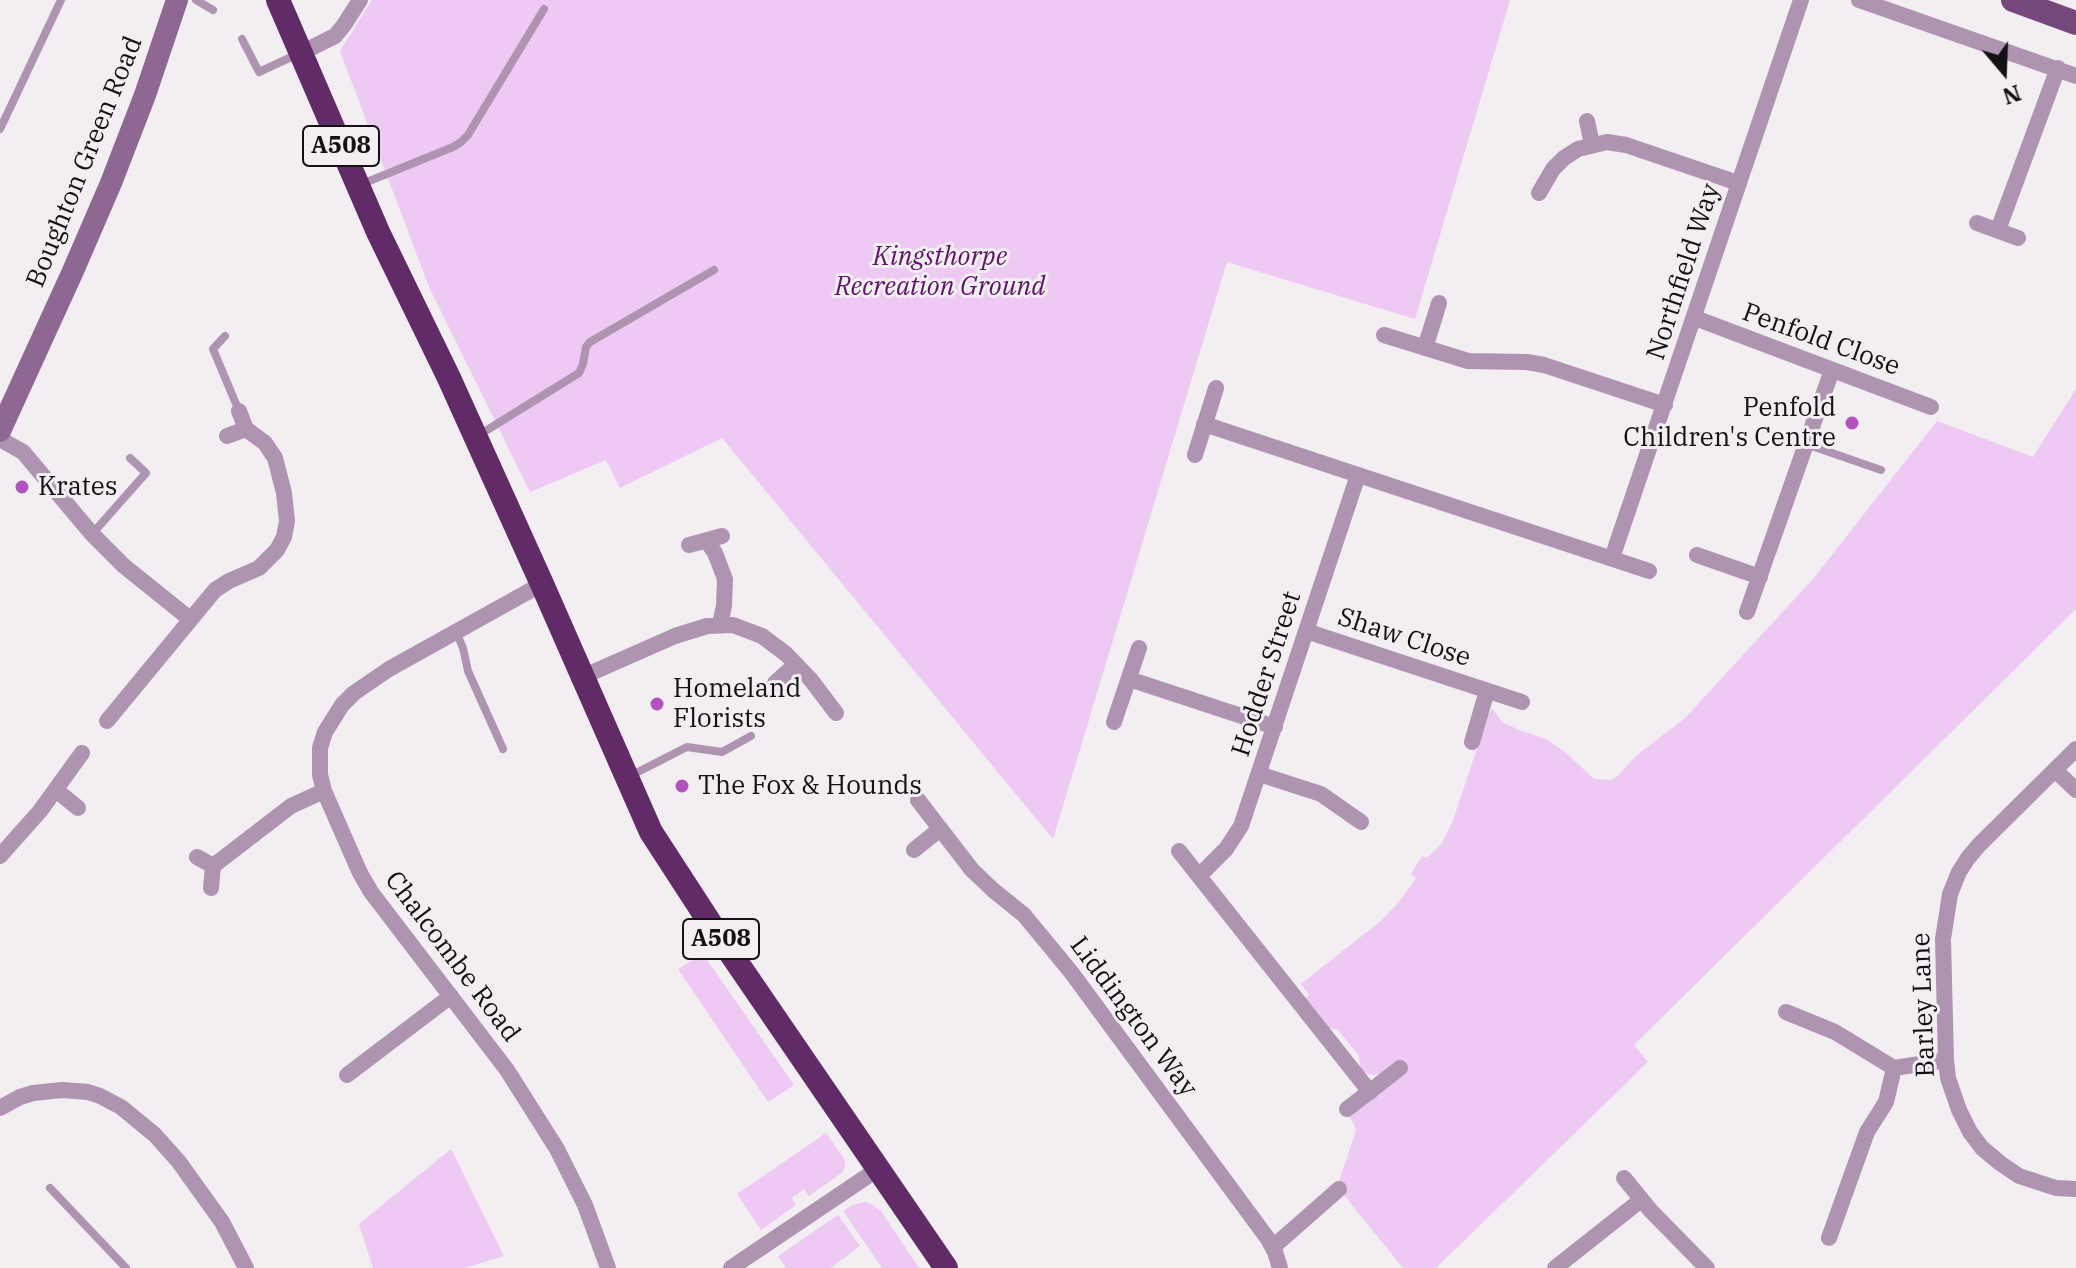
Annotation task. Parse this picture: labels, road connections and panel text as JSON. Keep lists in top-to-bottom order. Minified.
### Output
{"streets":{"highway":["A508"],"street":["Boughton Green Road","Northfield Way","Penfold Close","Shaw Close","Hodder Street","Chalcombe Road","Barley Lane","Liddington Way"]},"crossings":[["A508","Chalcombe Road"],["Northfield Way","Penfold Close"],["Shaw Close","Hodder Street"]],"parks":["Kingsthorpe Recreation Ground"],"places":["Penfold Children's Centre","Krates","Homeland Florists","The Fox & Hounds"],"north":"bottom"}
